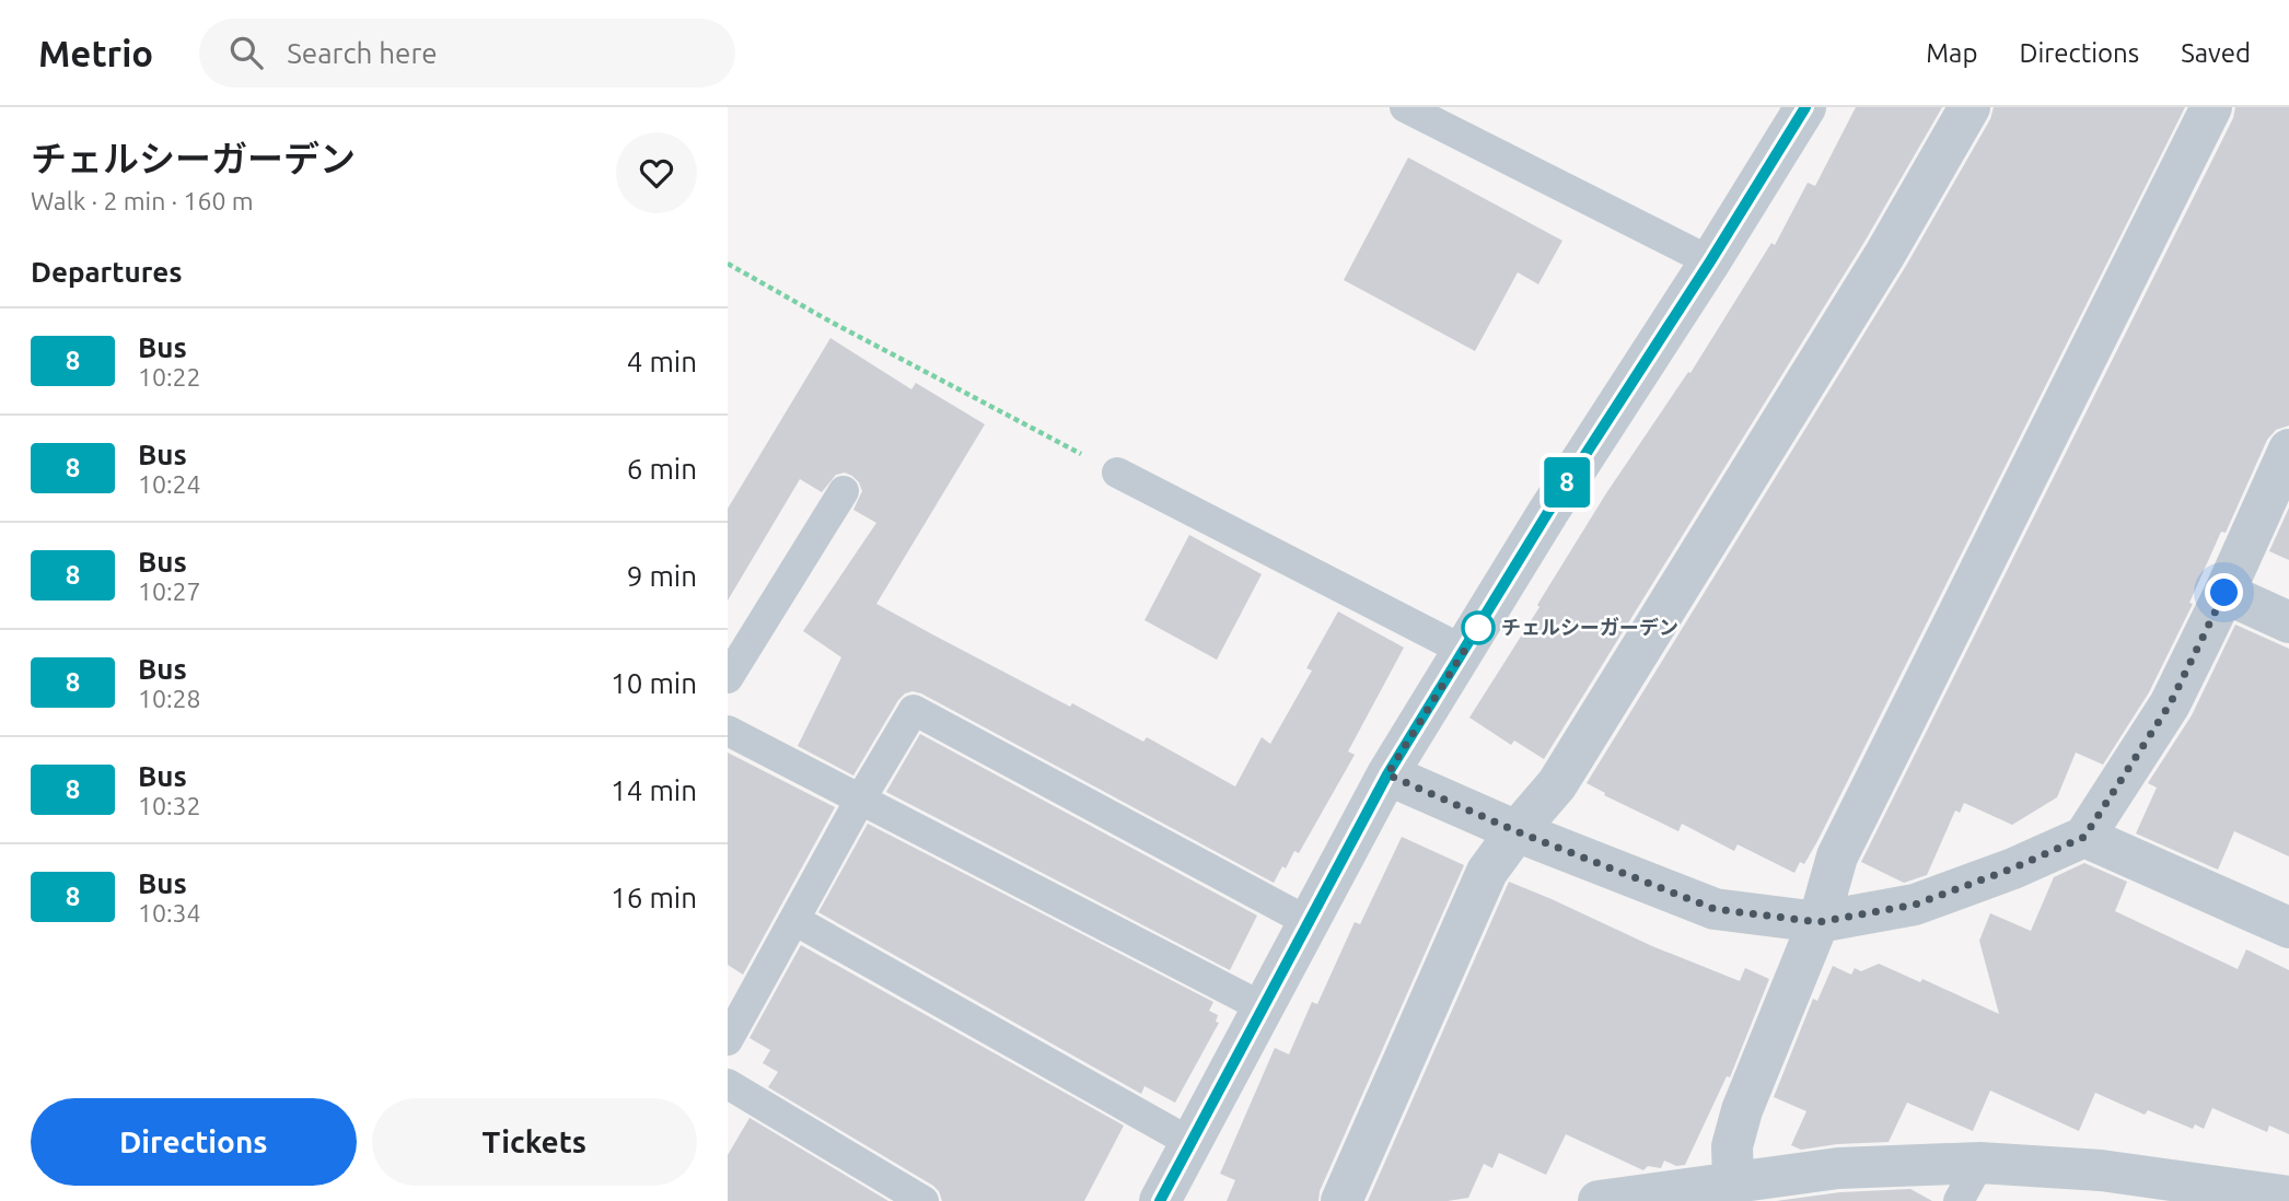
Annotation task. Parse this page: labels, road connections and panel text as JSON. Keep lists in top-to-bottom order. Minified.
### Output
{"places":["チェルシーガーデン"],"lines":["bus line 8"],"page":{"header":"Metrio","search":"Search here","nav":["Map","Directions","Saved"],"heading":[["チェルシーガーデン","Walk · 2 min · 160 m"],"Departures"],"on_map":"8","list":[{"mark":"8","name":"Bus","note":"10:22","value":"4 min"},{"mark":"8","name":"Bus","note":"10:24","value":"6 min"},{"mark":"8","name":"Bus","note":"10:27","value":"9 min"},{"mark":"8","name":"Bus","note":"10:28","value":"10 min"},{"mark":"8","name":"Bus","note":"10:32","value":"14 min"},{"mark":"8","name":"Bus","note":"10:34","value":"16 min"}],"buttons":["Directions","Tickets"]}}
